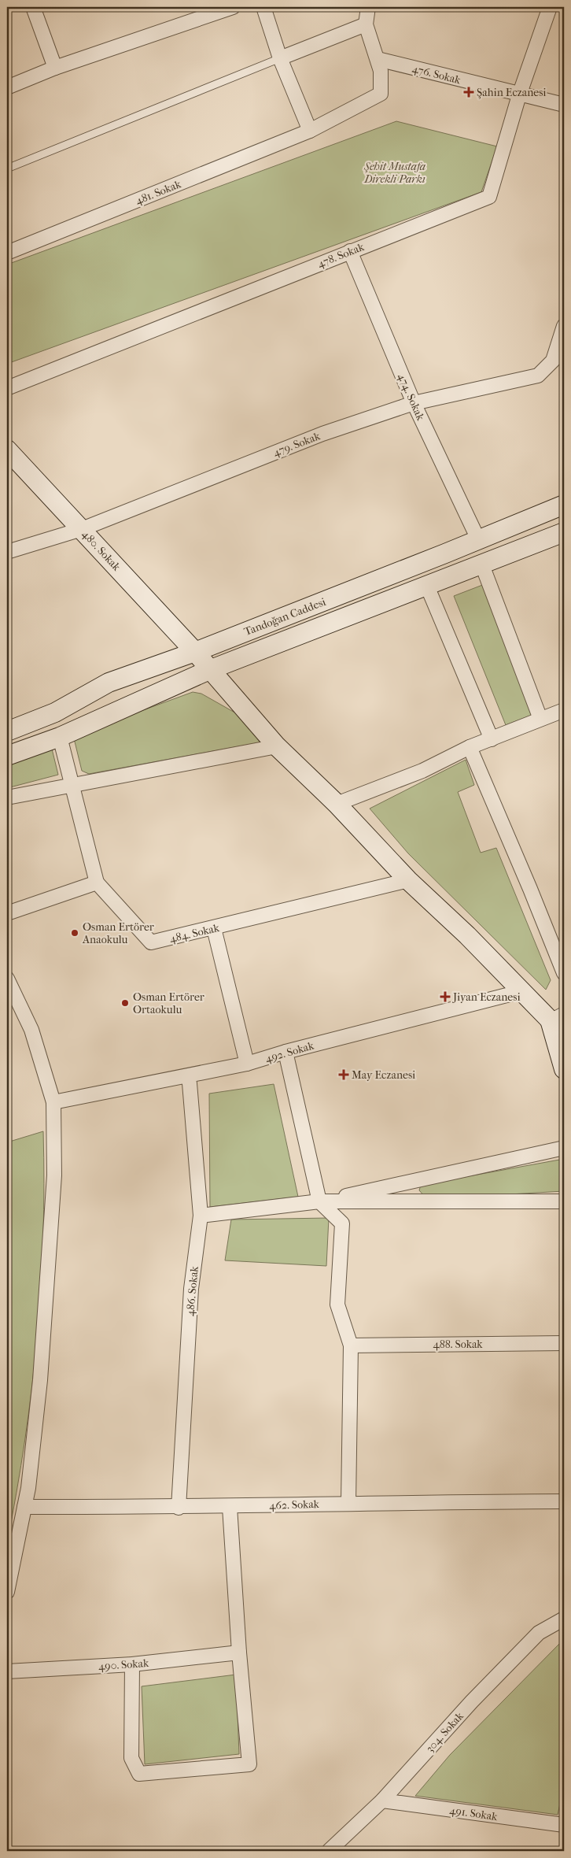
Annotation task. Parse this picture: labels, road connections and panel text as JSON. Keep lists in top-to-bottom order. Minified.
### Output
{"streets":{"main road":["480. Sokak","Tandoğan Caddesi"],"street":["476. Sokak","481. Sokak","478. Sokak","474. Sokak","479. Sokak","484. Sokak","492. Sokak","486. Sokak","488. Sokak","462. Sokak","490. Sokak","304. Sokak","491. Sokak"]},"crossings":[["476. Sokak","481. Sokak"],["476. Sokak","478. Sokak"],["478. Sokak","474. Sokak"],["474. Sokak","479. Sokak"],["474. Sokak","Tandoğan Caddesi"],["479. Sokak","480. Sokak"],["480. Sokak","Tandoğan Caddesi"],["480. Sokak","484. Sokak"],["480. Sokak","492. Sokak"],["492. Sokak","486. Sokak"],["486. Sokak","462. Sokak"],["304. Sokak","491. Sokak"]],"parks":["Şehit Mustafa Direkli Parkı"],"places":{"health":["Şahin Eczanesi","Jiyan Eczanesi","May Eczanesi"],"other":["Osman Ertörer Anaokulu","Osman Ertörer Ortaokulu"]}}
